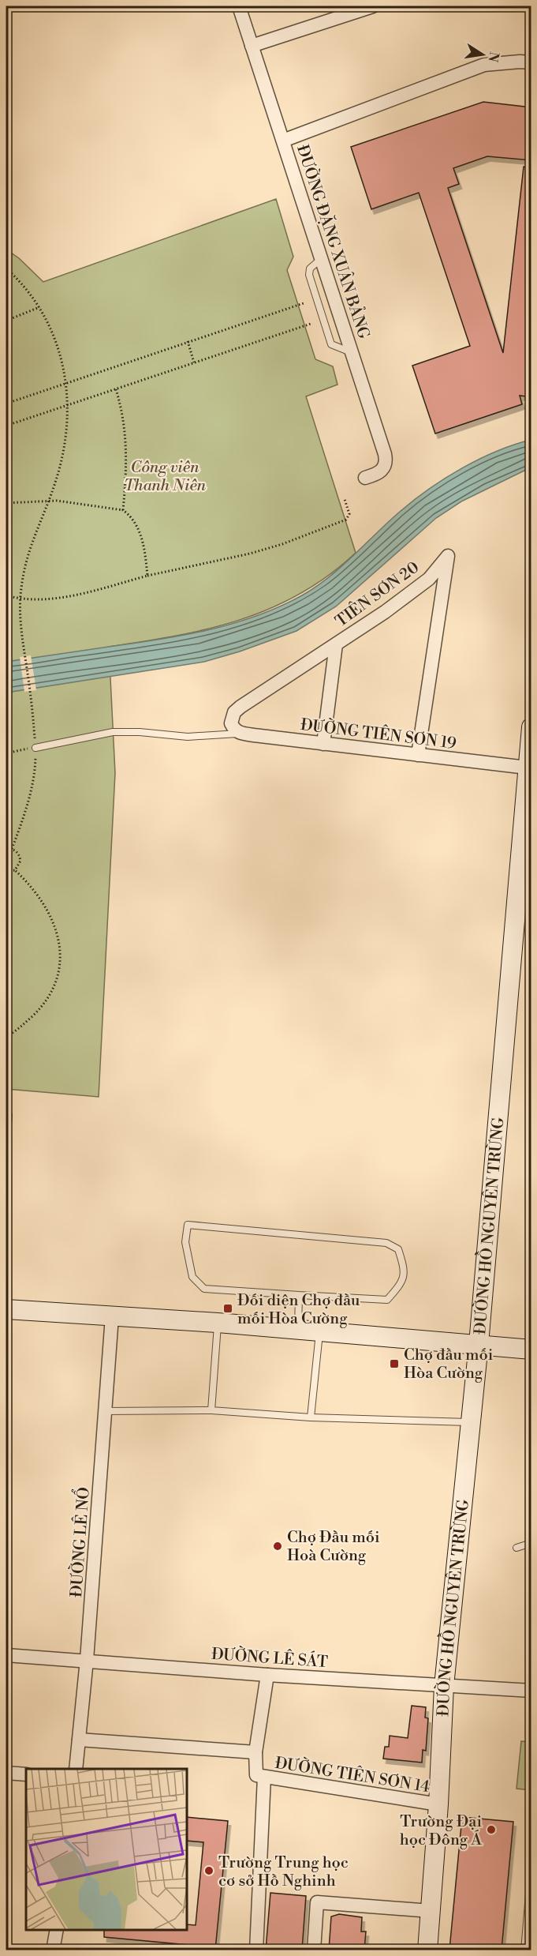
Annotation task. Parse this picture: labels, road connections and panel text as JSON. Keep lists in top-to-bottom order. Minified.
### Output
{"streets":{"street":["ĐƯỜNG ĐẶNG XUÂN BẢNG","TIÊN SƠN 20","ĐƯỜNG TIÊN SƠN 19","ĐƯỜNG HỒ NGUYÊN TRỪNG","ĐƯỜNG LÊ NỔ","ĐƯỜNG LÊ SÁT","ĐƯỜNG TIÊN SƠN 14"]},"crossings":[["TIÊN SƠN 20","ĐƯỜNG TIÊN SƠN 19"],["ĐƯỜNG TIÊN SƠN 19","ĐƯỜNG HỒ NGUYÊN TRỪNG"],["ĐƯỜNG HỒ NGUYÊN TRỪNG","ĐƯỜNG LÊ SÁT"],["ĐƯỜNG HỒ NGUYÊN TRỪNG","ĐƯỜNG TIÊN SƠN 14"],["ĐƯỜNG LÊ NỔ","ĐƯỜNG LÊ SÁT"],["ĐƯỜNG LÊ NỔ","ĐƯỜNG TIÊN SƠN 14"],["ĐƯỜNG LÊ SÁT","ĐƯỜNG TIÊN SƠN 14"]],"parks":["Công viên Thanh Niên"],"places":{"transit":["Đối diện Chợ đầu mối Hòa Cường","Chợ đầu mối Hòa Cường"],"other":["Chợ Đầu mối Hoà Cường","Trường Đại học Đông Á","Trường Trung học cơ sở Hồ Nghinh"]},"north":"right"}
